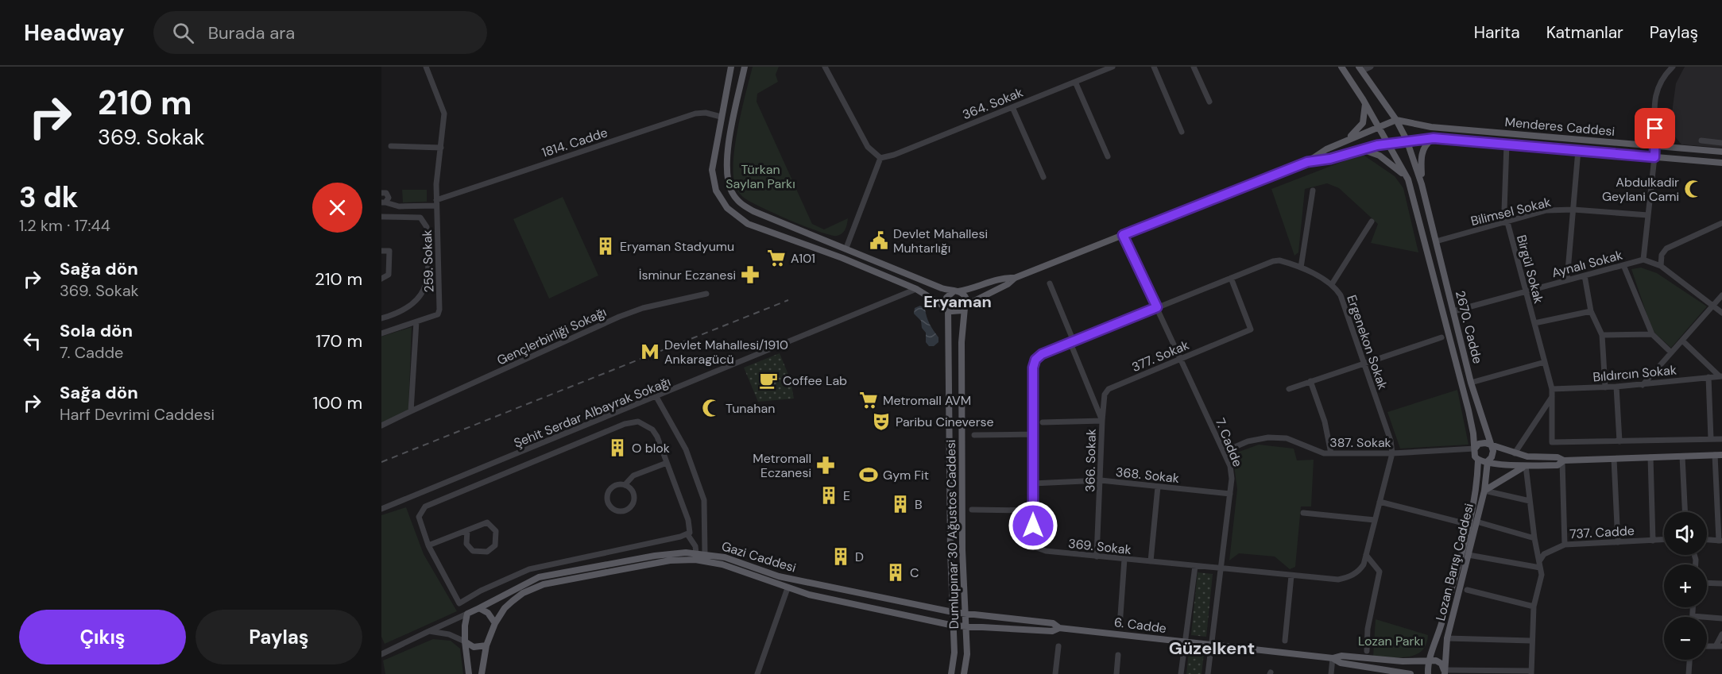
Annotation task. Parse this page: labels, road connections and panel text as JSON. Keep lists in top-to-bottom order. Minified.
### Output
{"streets":{"main road":["Menderes Caddesi","2670. Cadde","Dumlupınar 30 Ağustos Caddesi","Gazi Caddesi","Lozan Barışı Caddesi","6. Cadde"],"street":["364. Sokak","1814. Cadde","Bilimsel Sokak","259. Sokak","Aynalı Sokak","Birgül Sokak","Gençlerbirliği Sokağı","Ergenekon Sokak","377. Sokak","Bıldırcın Sokak","Şehit Serdar Albayrak Sokağı","7. Cadde","387. Sokak","366. Sokak","368. Sokak","737. Cadde","369. Sokak"]},"crossings":[["Menderes Caddesi","Birgül Sokak"],["Menderes Caddesi","2670. Cadde"],["1814. Cadde","259. Sokak"],["Bilimsel Sokak","Birgül Sokak"],["Bilimsel Sokak","2670. Cadde"],["Aynalı Sokak","Birgül Sokak"],["Aynalı Sokak","2670. Cadde"],["Birgül Sokak","Bıldırcın Sokak"],["2670. Cadde","387. Sokak"],["2670. Cadde","Lozan Barışı Caddesi"],["Ergenekon Sokak","377. Sokak"],["Ergenekon Sokak","7. Cadde"],["Ergenekon Sokak","387. Sokak"],["Ergenekon Sokak","369. Sokak"],["377. Sokak","7. Cadde"],["377. Sokak","366. Sokak"],["7. Cadde","387. Sokak"],["7. Cadde","368. Sokak"],["7. Cadde","369. Sokak"],["7. Cadde","6. Cadde"],["387. Sokak","Lozan Barışı Caddesi"],["366. Sokak","368. Sokak"],["366. Sokak","369. Sokak"],["368. Sokak","369. Sokak"],["Dumlupınar 30 Ağustos Caddesi","Gazi Caddesi"],["Dumlupınar 30 Ağustos Caddesi","6. Cadde"],["Gazi Caddesi","6. Cadde"],["Lozan Barışı Caddesi","6. Cadde"]],"districts":["Eryaman","Güzelkent"],"parks":["Türkan Saylan Parkı","Lozan Parkı"],"places":{"mosque":["Abdulkadir Geylani Cami","Tunahan"],"public building":["Devlet Mahallesi Muhtarlığı"],"building":["Eryaman Stadyumu","O blok","E","B","D","C"],"supermarket":["A101","Metromall AVM"],"pharmacy":["İsminur Eczanesi","Metromall Eczanesi"],"metro station":["Devlet Mahallesi/1910 Ankaragücü"],"cafe":["Coffee Lab"],"theatre":["Paribu Cineverse"],"sports":["Gym Fit"]},"page":{"header":"Headway","search":"Burada ara","nav":["Harita","Katmanlar","Paylaş"],"turn":["210 m","369. Sokak"],"heading":["3 dk","1.2 km · 17:44"],"list":[{"name":"Sağa dön","note":"369. Sokak","value":"210 m"},{"name":"Sola dön","note":"7. Cadde","value":"170 m"},{"name":"Sağa dön","note":"Harf Devrimi Caddesi","value":"100 m"}],"map_buttons":["+","−"],"buttons":["Çıkış","Paylaş"]}}
